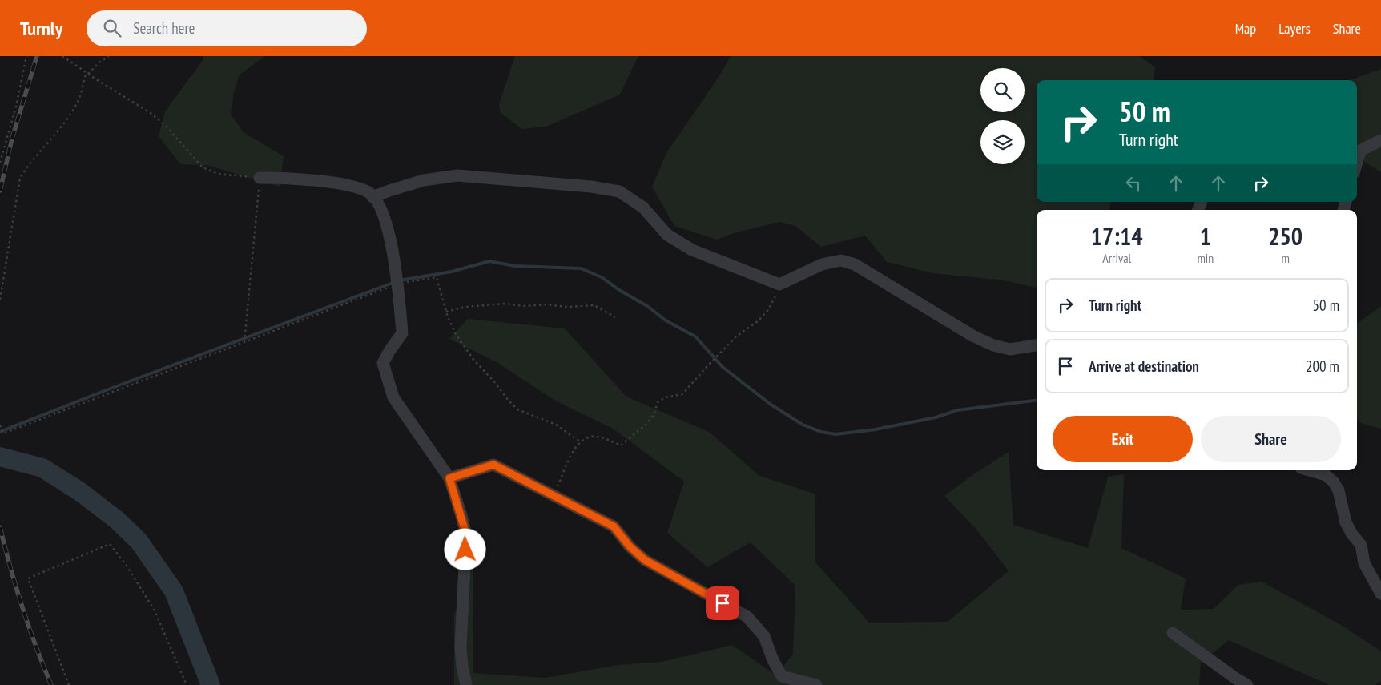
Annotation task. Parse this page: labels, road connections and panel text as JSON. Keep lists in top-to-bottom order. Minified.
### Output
{"page":{"header":"Turnly","search":"Search here","nav":["Map","Layers","Share"],"turn":["50 m","Turn right"],"eta":["17:14","Arrival","1","min","250","m"],"list":[{"name":"Turn right","value":"50 m"},{"name":"Arrive at destination","value":"200 m"}],"buttons":["Exit","Share"]}}
